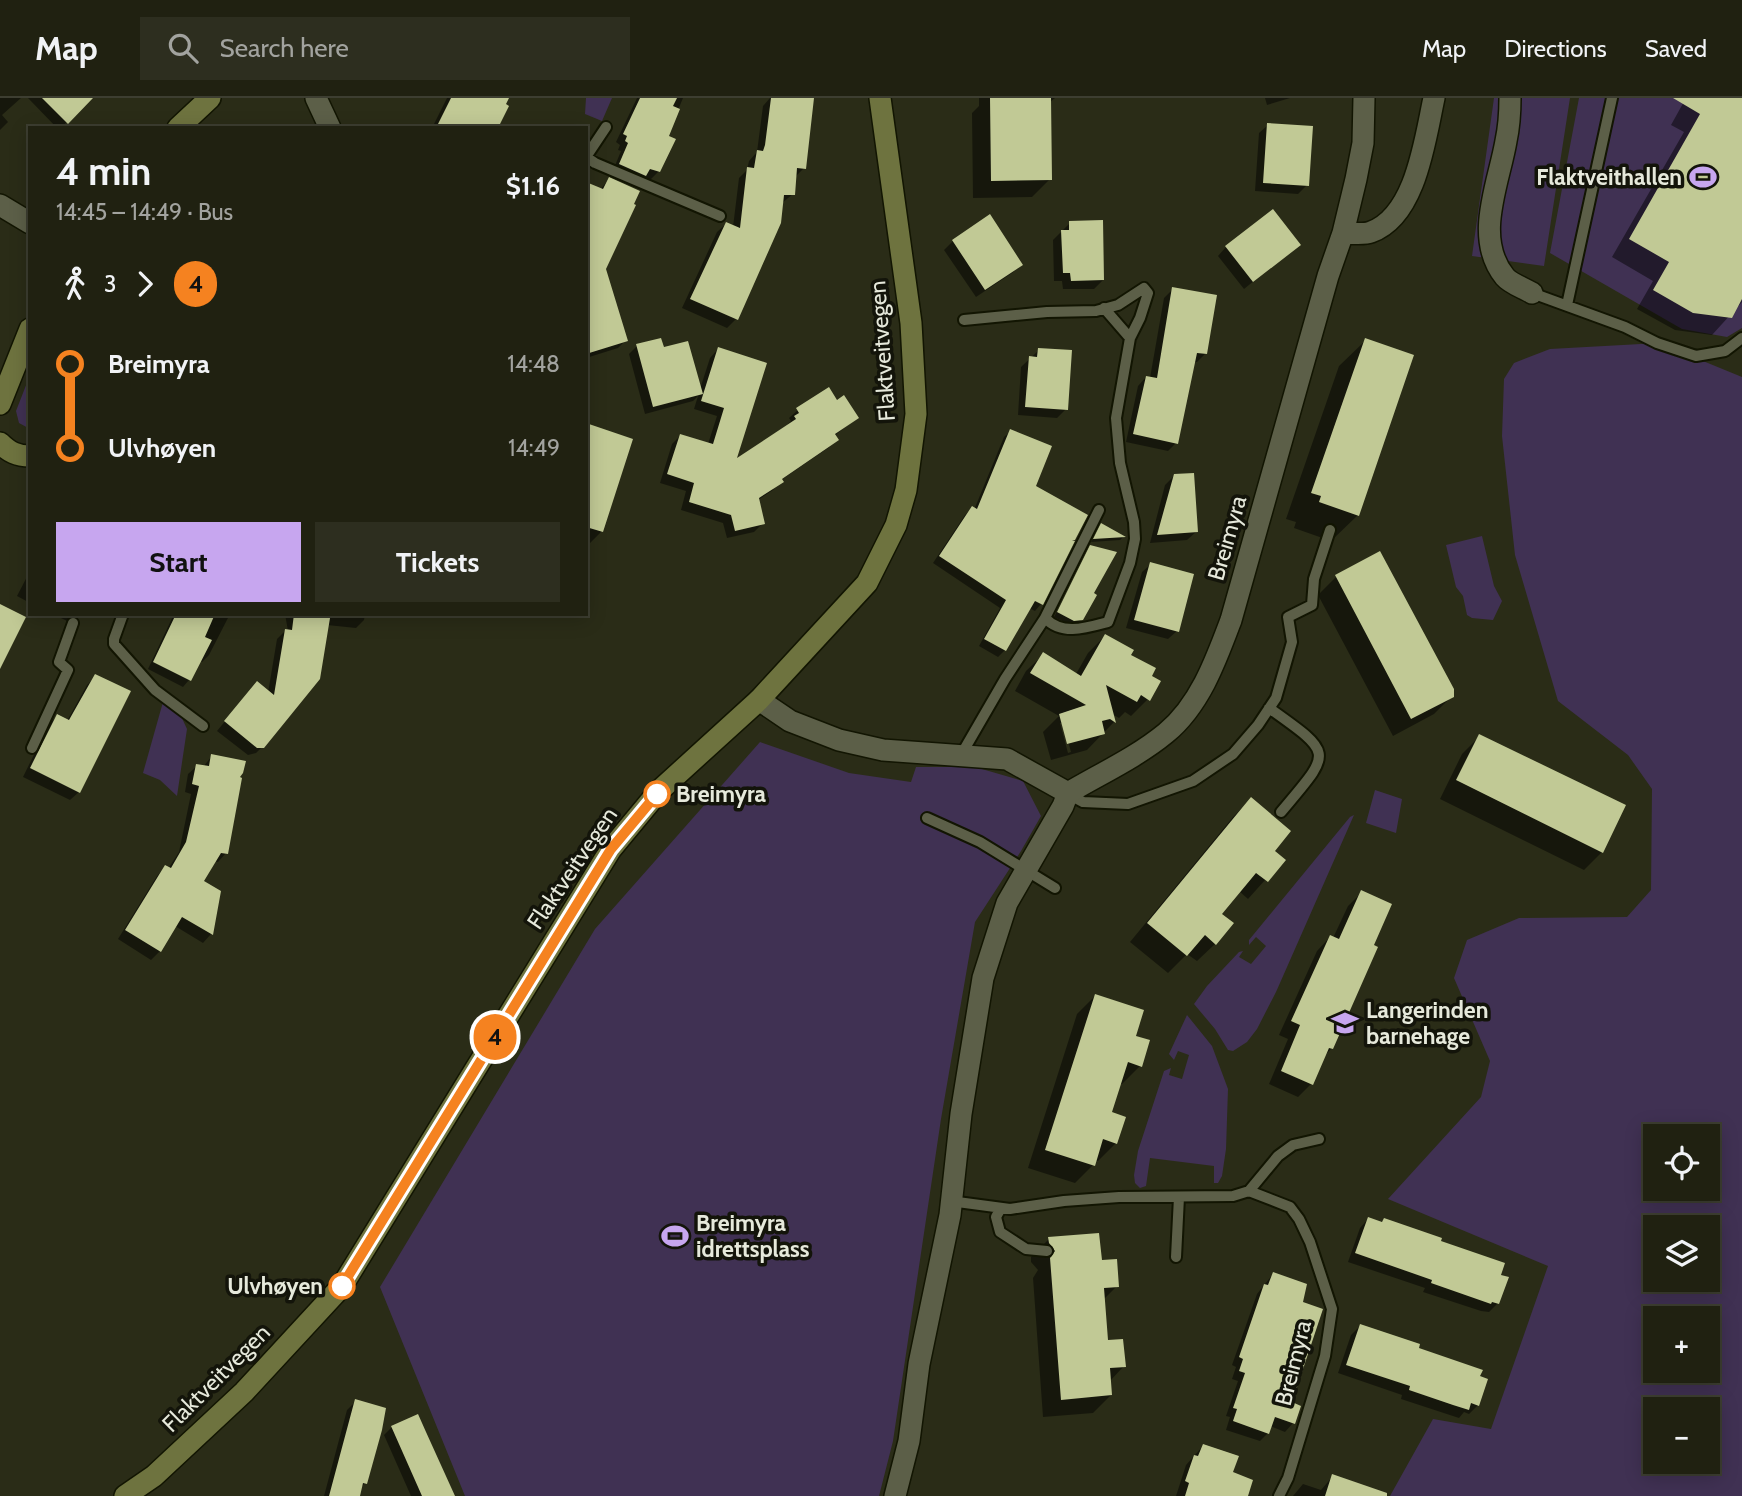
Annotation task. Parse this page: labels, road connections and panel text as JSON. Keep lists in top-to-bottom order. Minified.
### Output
{"streets":{"main road":["Flaktveitvegen"],"street":["Breimyra"]},"places":{"sports":["Flaktveithallen","Breimyra idrettsplass"],"other":["Breimyra","Ulvhøyen"],"school or university":["Langerinden barnehage"]},"lines":["bus line 4"],"page":{"header":"Map","search":"Search here","nav":["Map","Directions","Saved"],"on_map":"4","heading":["4 min","14:45 – 14:49 · Bus","$1.16"],"legs":["3","4"],"list":[{"name":"Breimyra","value":"14:48"},{"name":"Ulvhøyen","value":"14:49"}],"buttons":["Start","Tickets"],"map_buttons":["+","−"]}}
